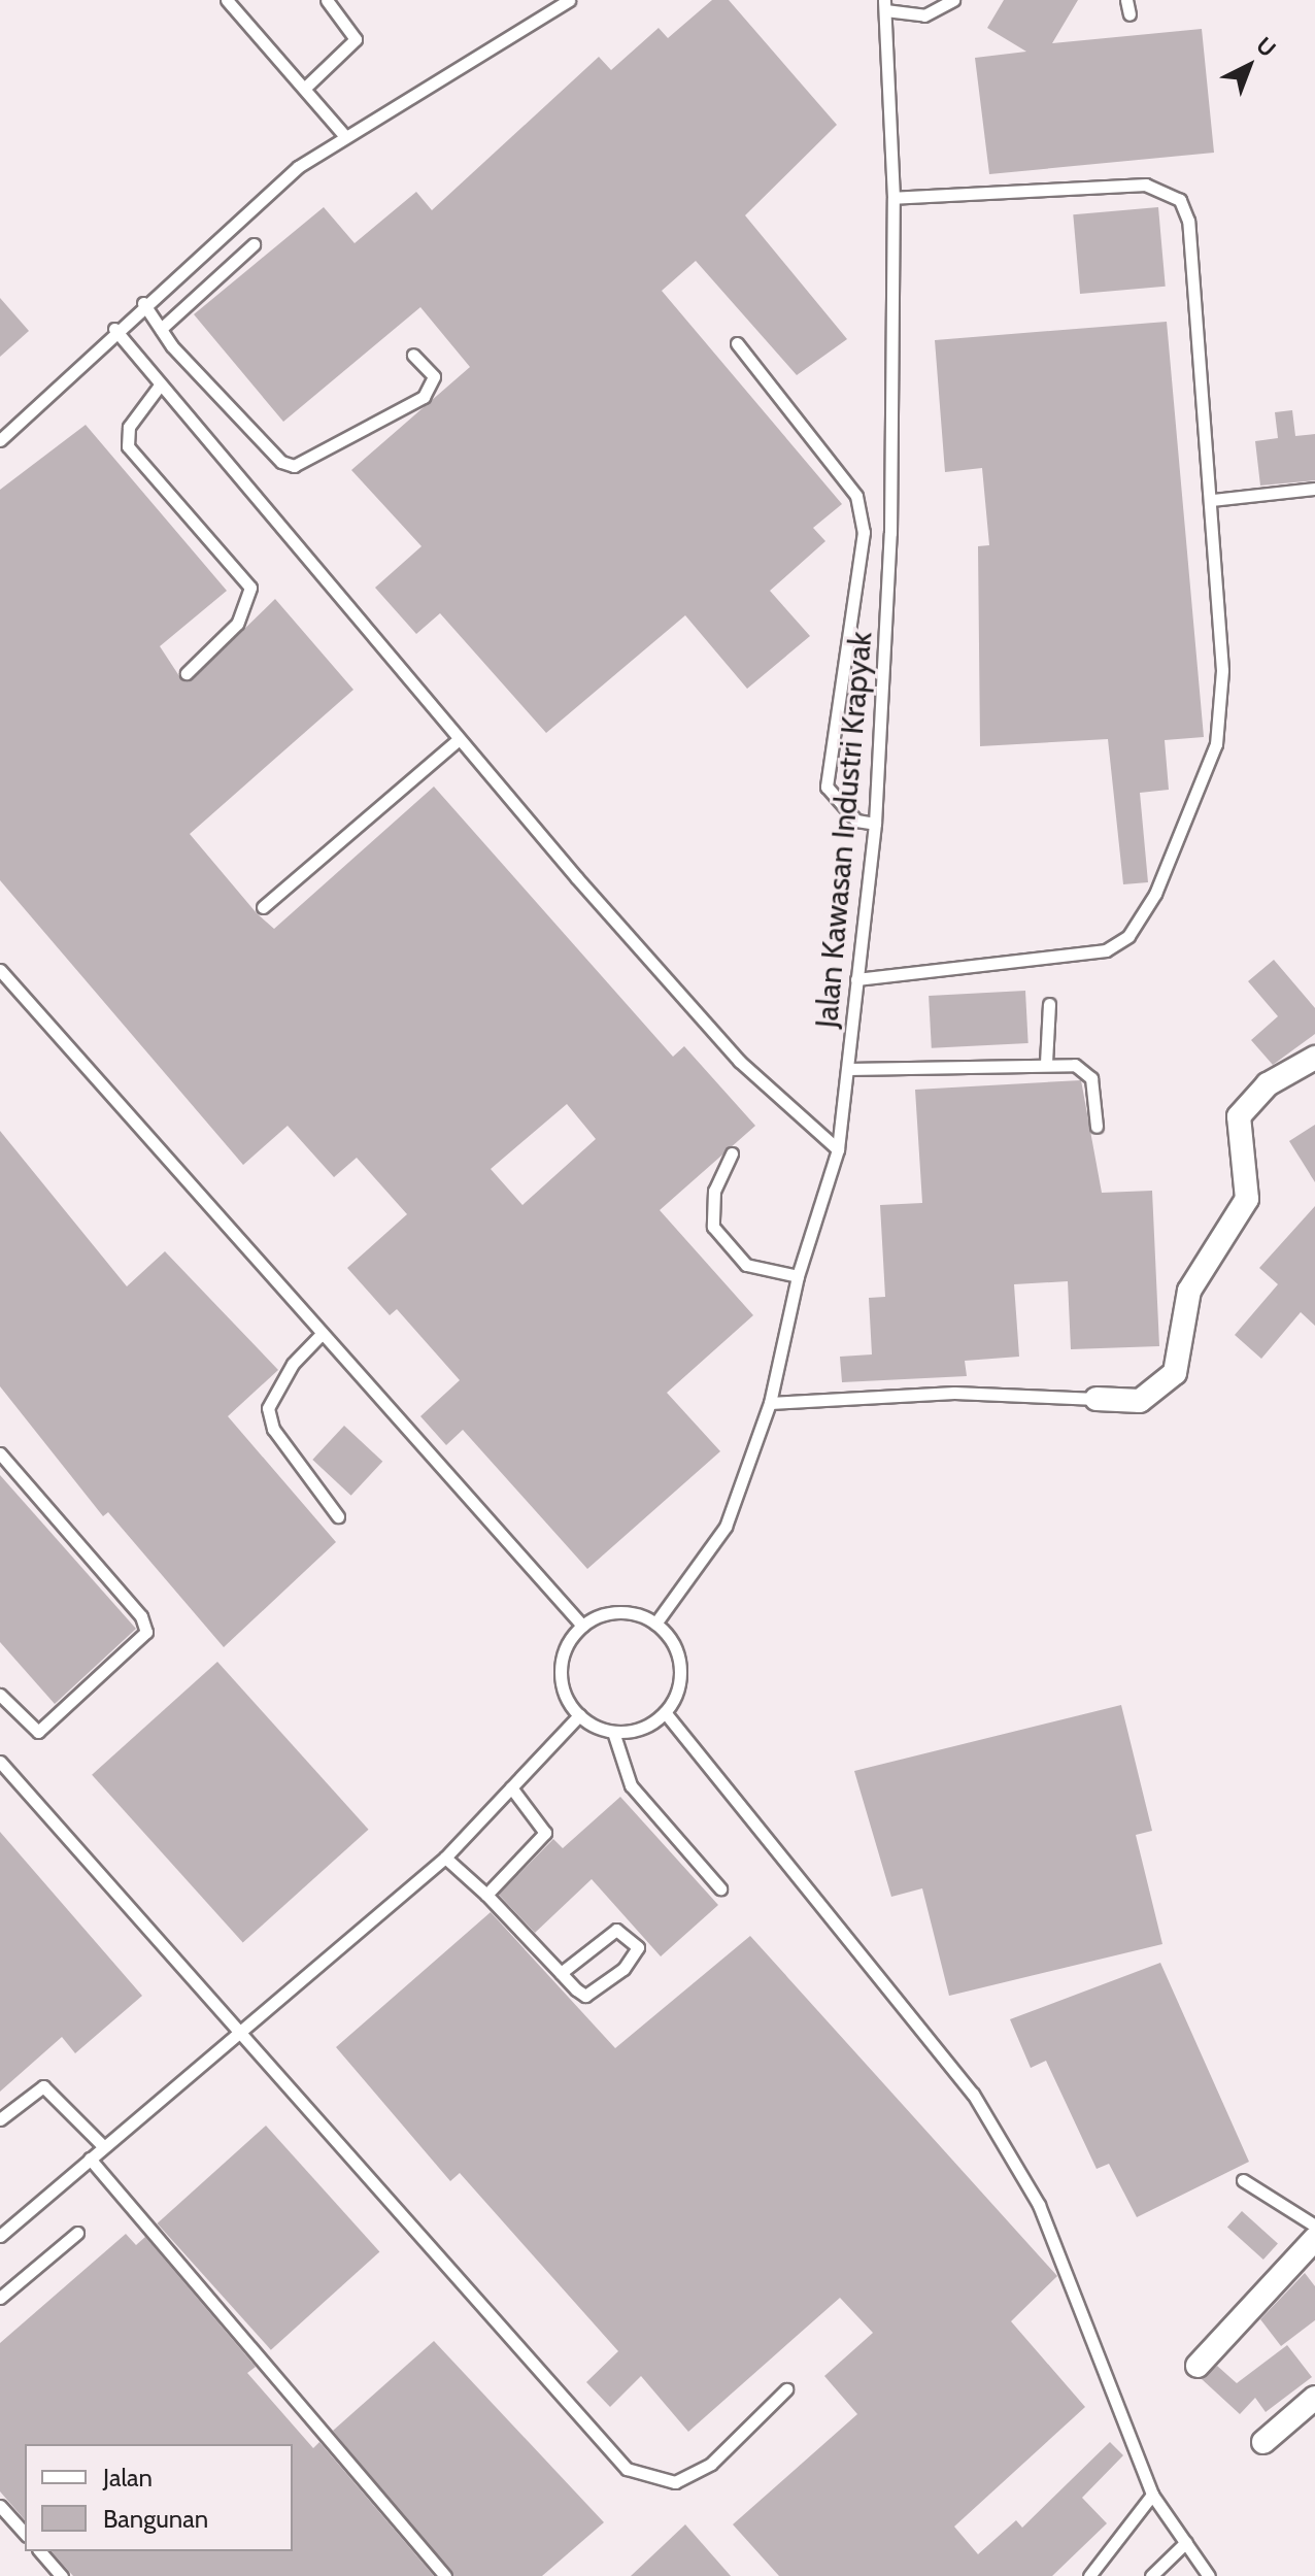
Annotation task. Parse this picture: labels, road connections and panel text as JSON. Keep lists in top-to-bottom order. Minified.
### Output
{"streets":{"lane":["Jalan Kawasan Industri Krapyak"]},"legend":["Jalan","Bangunan"],"north":"top right"}
